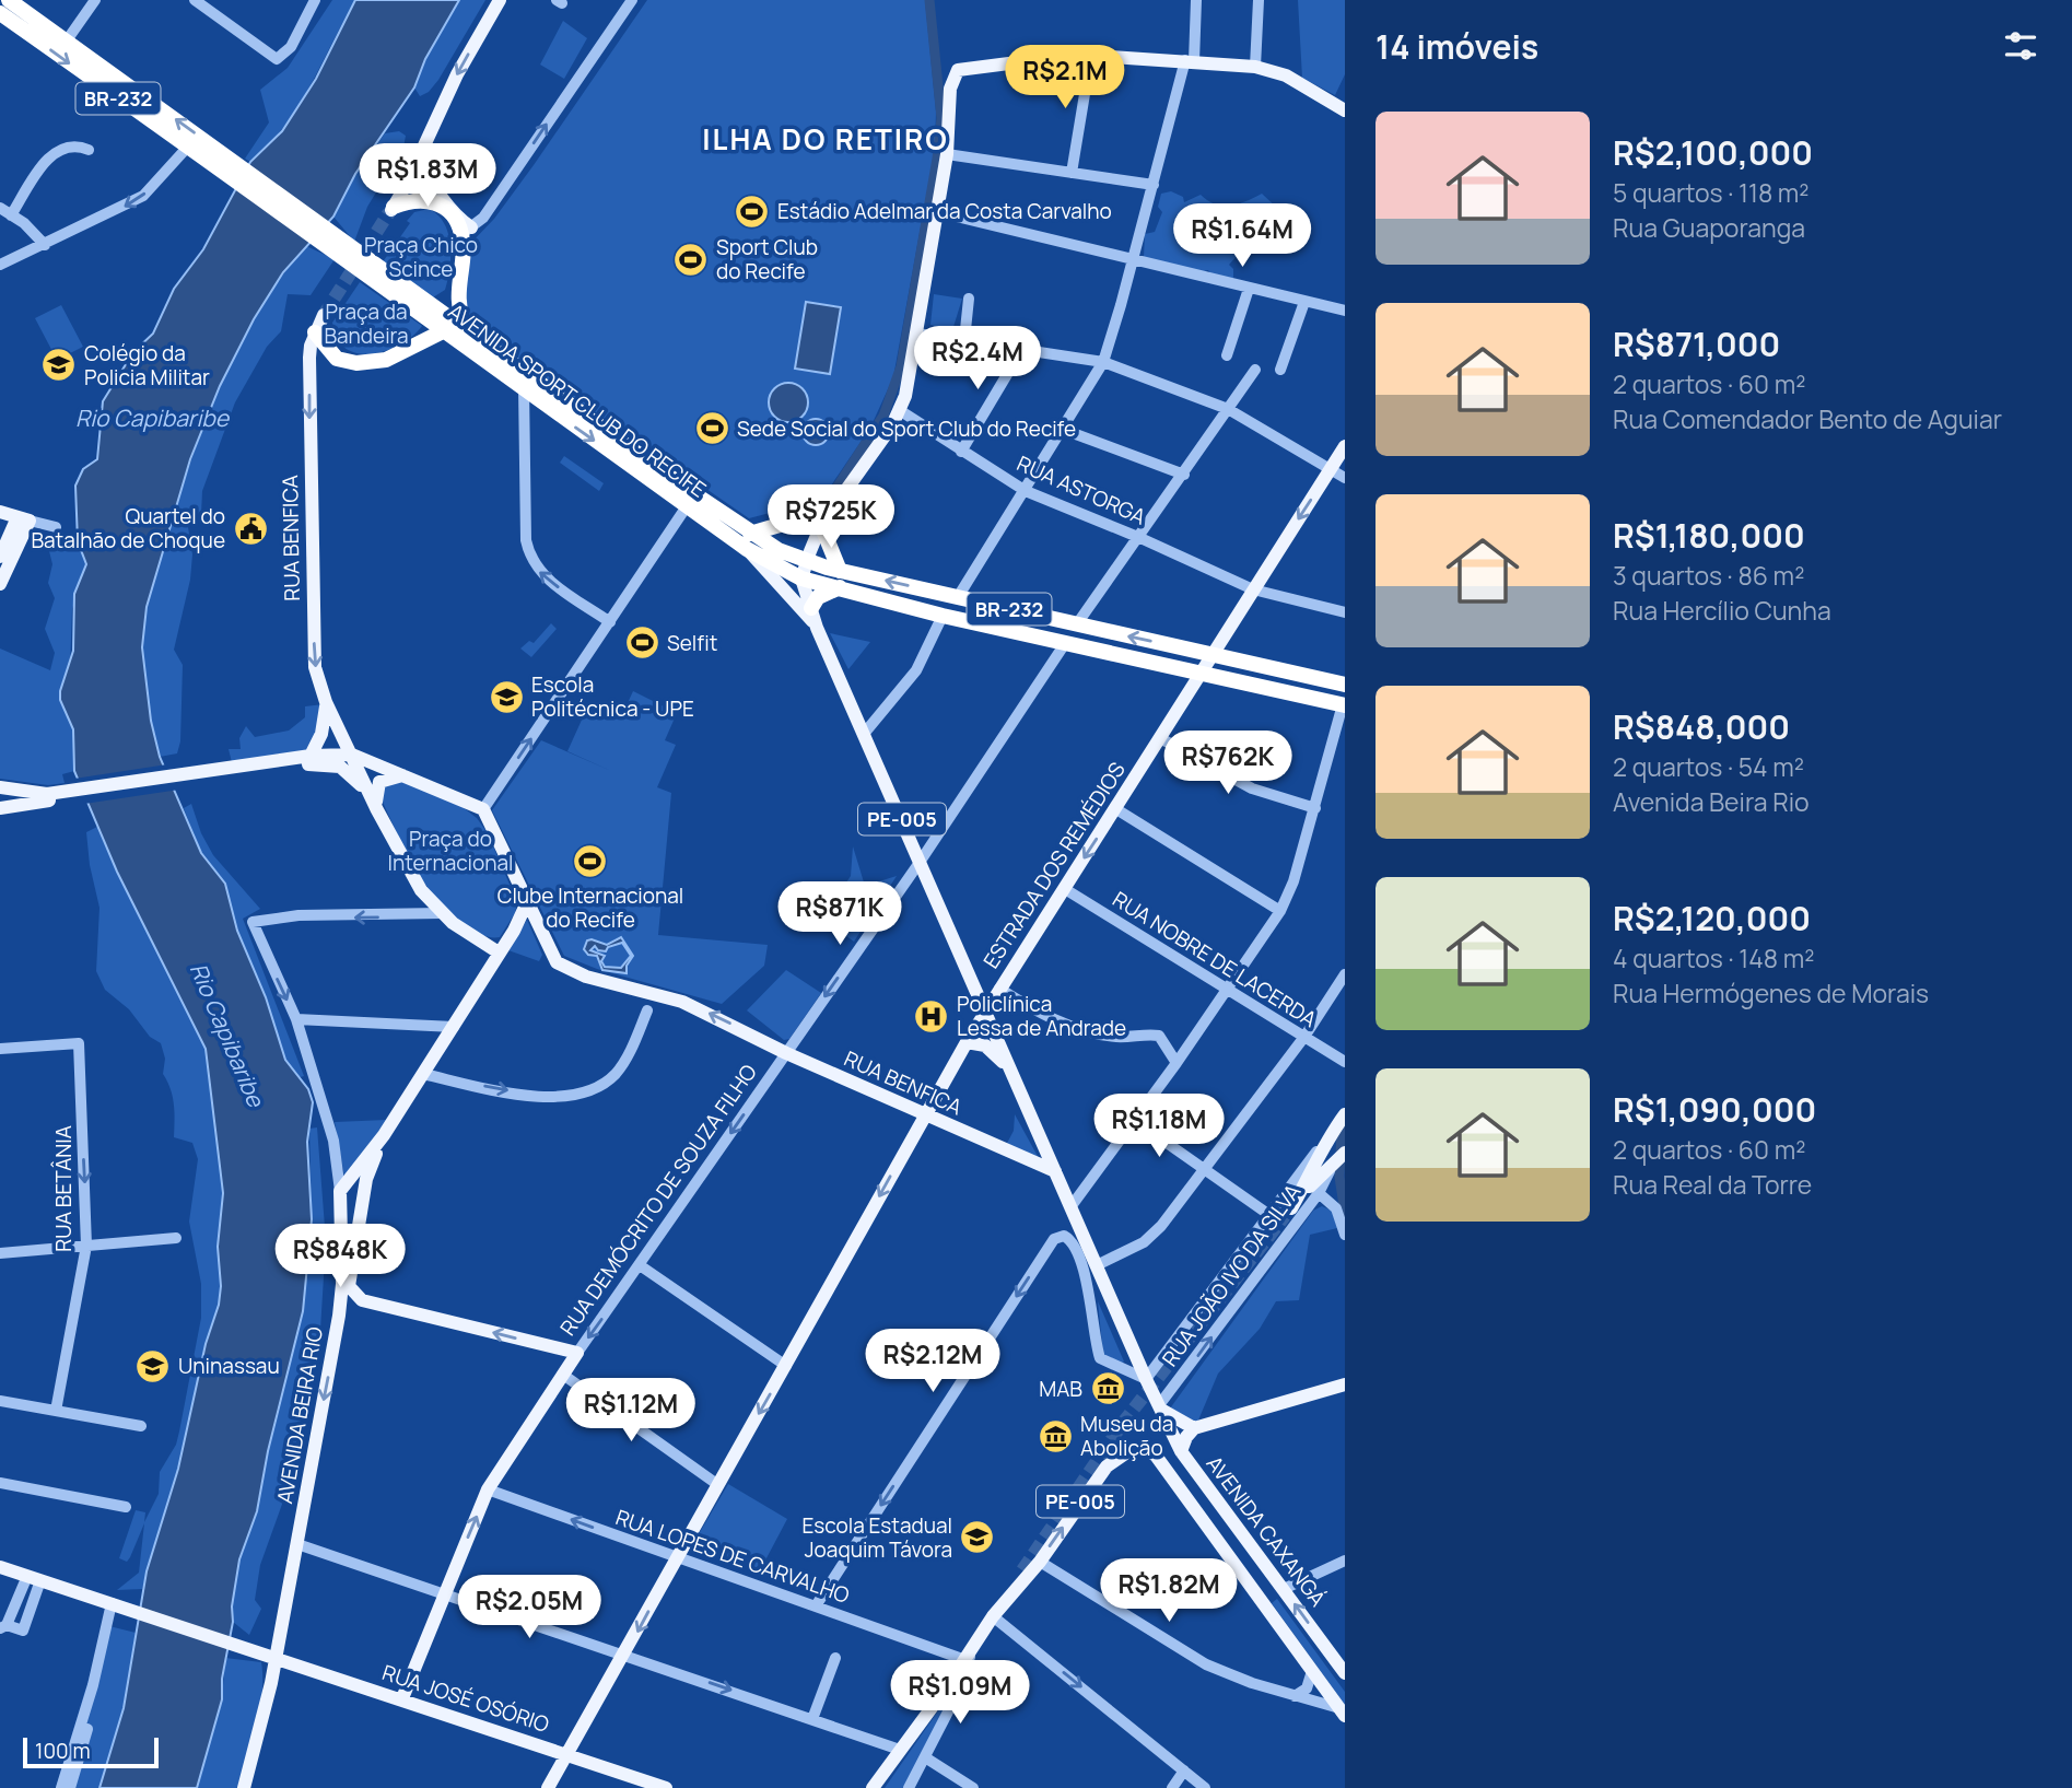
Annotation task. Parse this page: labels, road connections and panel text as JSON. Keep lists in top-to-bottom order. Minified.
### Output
{"streets":{"highway":["BR-232","AVENIDA SPORT CLUB DO RECIFE"],"main road":["RUA BENFICA","PE-005","ESTRADA DOS REMÉDIOS","RUA DEMÓCRITO DE SOUZA FILHO","RUA JOÃO IVO DA SILVA","AVENIDA BEIRA RIO","AVENIDA CAXANGÁ","RUA JOSÉ OSÓRIO"],"street":["RUA ASTORGA","RUA NOBRE DE LACERDA","RUA BETÂNIA","RUA LOPES DE CARVALHO"]},"crossings":[["BR-232","AVENIDA SPORT CLUB DO RECIFE"],["BR-232","PE-005"],["BR-232","ESTRADA DOS REMÉDIOS"],["BR-232","RUA DEMÓCRITO DE SOUZA FILHO"],["AVENIDA SPORT CLUB DO RECIFE","PE-005"],["RUA ASTORGA","ESTRADA DOS REMÉDIOS"],["RUA BENFICA","PE-005"],["RUA BENFICA","ESTRADA DOS REMÉDIOS"],["RUA BENFICA","RUA DEMÓCRITO DE SOUZA FILHO"],["RUA BENFICA","AVENIDA BEIRA RIO"],["PE-005","ESTRADA DOS REMÉDIOS"],["PE-005","RUA DEMÓCRITO DE SOUZA FILHO"],["PE-005","RUA JOÃO IVO DA SILVA"],["PE-005","AVENIDA CAXANGÁ"],["ESTRADA DOS REMÉDIOS","RUA NOBRE DE LACERDA"],["ESTRADA DOS REMÉDIOS","RUA LOPES DE CARVALHO"],["ESTRADA DOS REMÉDIOS","RUA JOSÉ OSÓRIO"],["RUA DEMÓCRITO DE SOUZA FILHO","RUA LOPES DE CARVALHO"],["RUA DEMÓCRITO DE SOUZA FILHO","RUA JOSÉ OSÓRIO"],["RUA JOÃO IVO DA SILVA","AVENIDA CAXANGÁ"],["AVENIDA BEIRA RIO","RUA JOSÉ OSÓRIO"]],"one_way":["ESTRADA DOS REMÉDIOS","RUA LOPES DE CARVALHO"],"districts":["ILHA DO RETIRO"],"water":["Rio Capibaribe"],"parks":["Praça Chico Scince","Praça da Bandeira","Praça do Internacional"],"places":{"sports":["Estádio Adelmar da Costa Carvalho","Sport Club do Recife","Sede Social do Sport Club do Recife","Selfit","Clube Internacional do Recife"],"school or university":["Colégio da Policia Militar","Escola Politécnica - UPE","Uninassau","Escola Estadual Joaquim Távora"],"public building":["Quartel do Batalhão de Choque"],"hospital":["Policlínica Lessa de Andrade"],"museum":["MAB","Museu da Abolição"]},"scale_bar":"100 m","page":{"heading":"14 imóveis","price":["R$2.1M","R$1.83M","R$1.64M","R$2.4M","R$725K","R$762K","R$871K","R$1.18M","R$848K","R$2.12M","R$1.12M","R$1.82M","R$2.05M","R$1.09M"],"list":[{"name":"R$2,100,000","note":"5 quartos · 118 m² · Rua Guaporanga"},{"name":"R$871,000","note":"2 quartos · 60 m² · Rua Comendador Bento de Aguiar"},{"name":"R$1,180,000","note":"3 quartos · 86 m² · Rua Hercílio Cunha"},{"name":"R$848,000","note":"2 quartos · 54 m² · Avenida Beira Rio"},{"name":"R$2,120,000","note":"4 quartos · 148 m² · Rua Hermógenes de Morais"},{"name":"R$1,090,000","note":"2 quartos · 60 m² · Rua Real da Torre"}],"scale":"100 m"}}
